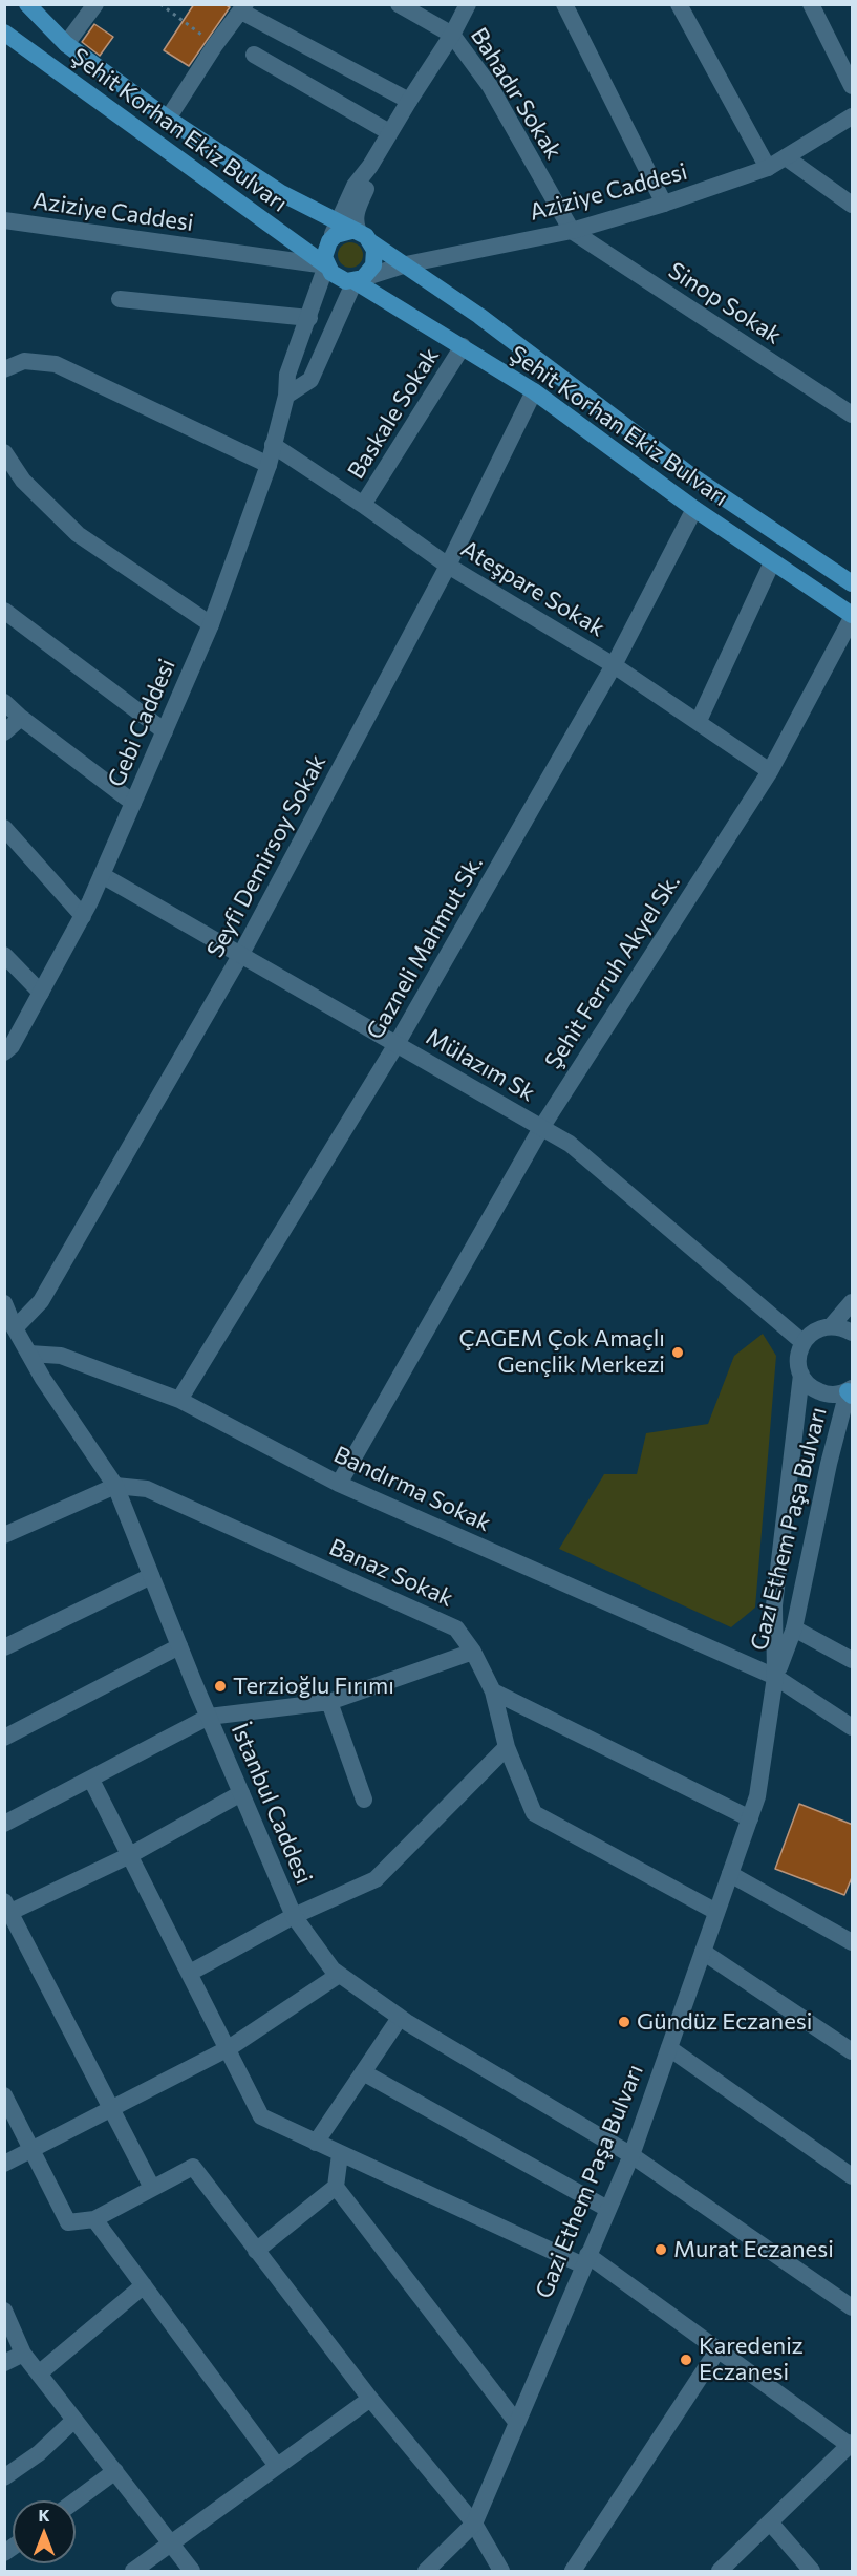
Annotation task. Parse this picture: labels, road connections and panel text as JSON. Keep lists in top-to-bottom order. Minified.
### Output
{"streets":{"main road":["Şehit Korhan Ekiz Bulvarı"],"street":["Bahadır Sokak","Aziziye Caddesi","Sinop Sokak","Baskale Sokak","Ateşpare Sokak","Gebi Caddesi","Seyfi Demirsoy Sokak","Gazneli Mahmut Sk.","Şehit Ferruh Akyel Sk.","Mülazım Sk","Bandırma Sokak","Gazi Ethem Paşa Bulvarı","Banaz Sokak","İstanbul Caddesi"]},"crossings":[["Bahadır Sokak","Aziziye Caddesi"],["Bahadır Sokak","Sinop Sokak"],["Şehit Korhan Ekiz Bulvarı","Aziziye Caddesi"],["Şehit Korhan Ekiz Bulvarı","Baskale Sokak"],["Şehit Korhan Ekiz Bulvarı","Gebi Caddesi"],["Şehit Korhan Ekiz Bulvarı","Seyfi Demirsoy Sokak"],["Şehit Korhan Ekiz Bulvarı","Gazneli Mahmut Sk."],["Şehit Korhan Ekiz Bulvarı","Şehit Ferruh Akyel Sk."],["Aziziye Caddesi","Sinop Sokak"],["Aziziye Caddesi","Gebi Caddesi"],["Baskale Sokak","Ateşpare Sokak"],["Ateşpare Sokak","Gebi Caddesi"],["Ateşpare Sokak","Seyfi Demirsoy Sokak"],["Ateşpare Sokak","Gazneli Mahmut Sk."],["Ateşpare Sokak","Şehit Ferruh Akyel Sk."],["Gebi Caddesi","Mülazım Sk"],["Seyfi Demirsoy Sokak","Mülazım Sk"],["Seyfi Demirsoy Sokak","İstanbul Caddesi"],["Gazneli Mahmut Sk.","Mülazım Sk"],["Gazneli Mahmut Sk.","Bandırma Sokak"],["Şehit Ferruh Akyel Sk.","Mülazım Sk"],["Şehit Ferruh Akyel Sk.","Bandırma Sokak"],["Mülazım Sk","Gazi Ethem Paşa Bulvarı"],["Bandırma Sokak","Gazi Ethem Paşa Bulvarı"],["Bandırma Sokak","İstanbul Caddesi"],["Gazi Ethem Paşa Bulvarı","Banaz Sokak"],["Gazi Ethem Paşa Bulvarı","İstanbul Caddesi"],["Banaz Sokak","İstanbul Caddesi"]],"places":["ÇAGEM Çok Amaçlı Gençlik Merkezi","Terzioğlu Fırımı","Gündüz Eczanesi","Murat Eczanesi","Karedeniz Eczanesi"],"north":"top"}
